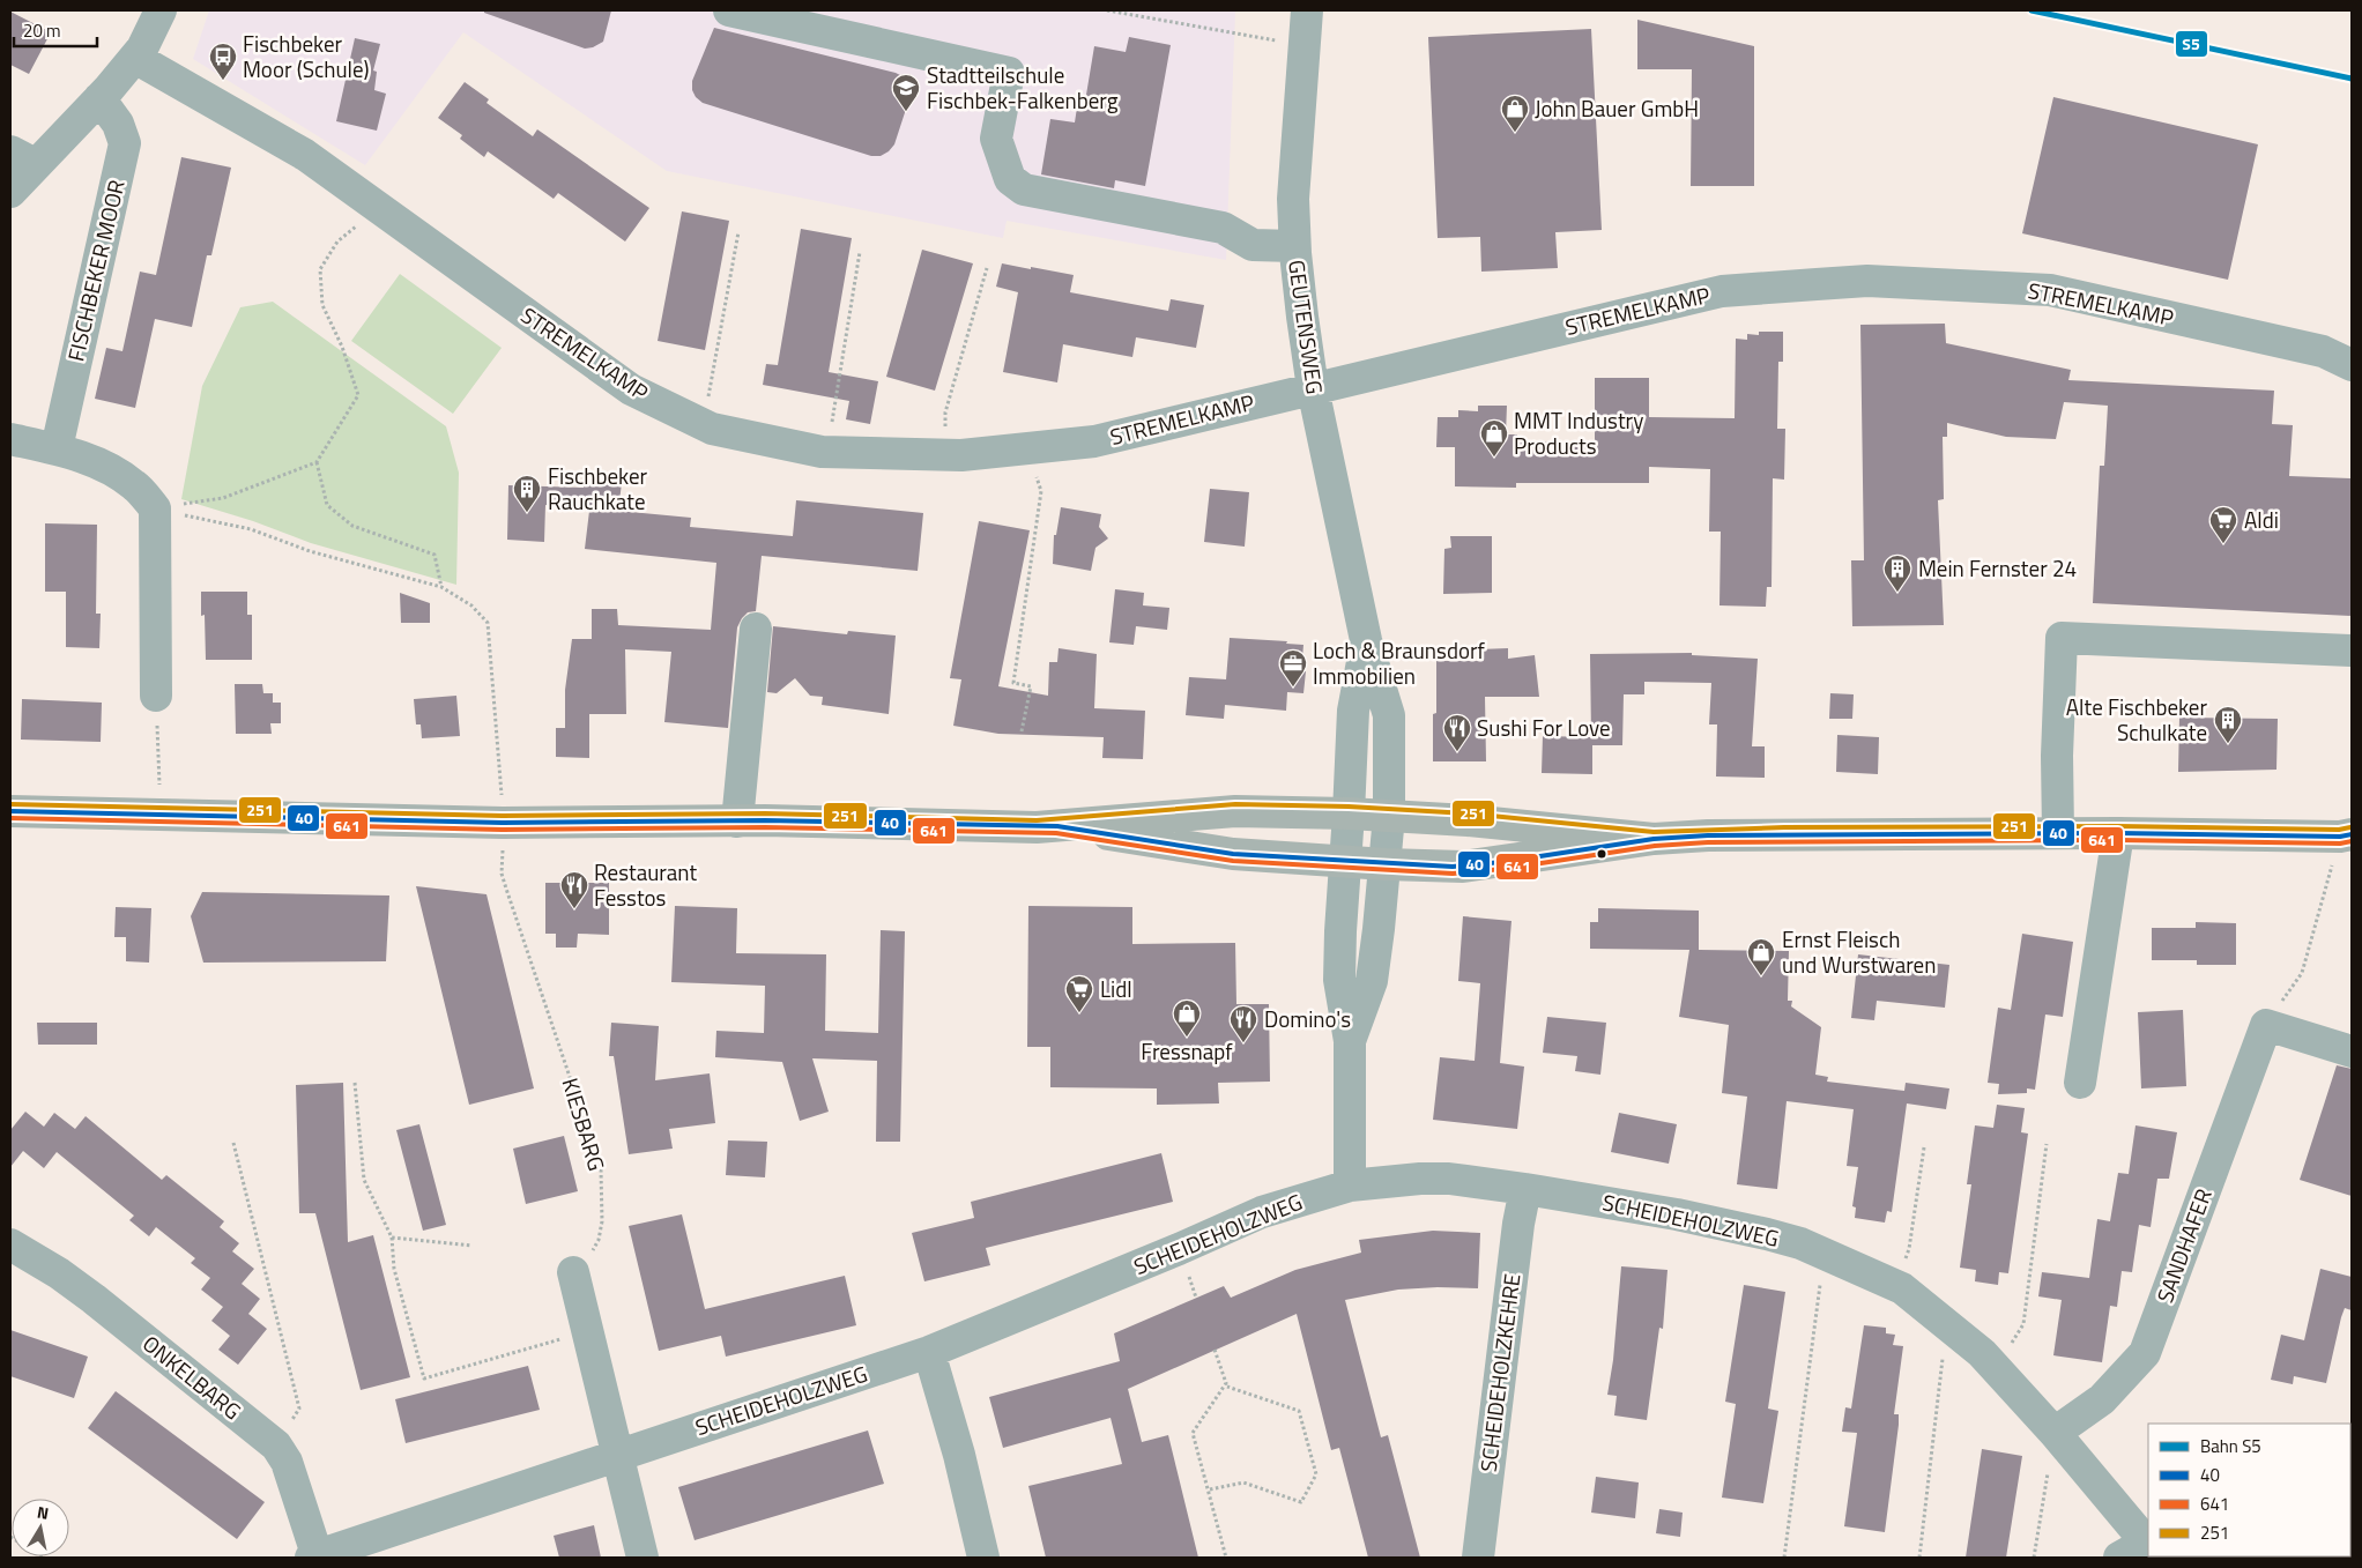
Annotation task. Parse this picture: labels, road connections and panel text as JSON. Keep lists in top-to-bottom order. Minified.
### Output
{"streets":{"street":["FISCHBEKER MOOR","STREMELKAMP","GEUTENSWEG","SCHEIDEHOLZWEG","SANDHAFER","SCHEIDEHOLZKEHRE","ONKELBARG"],"path":["KIESBARG"]},"crossings":[["STREMELKAMP","GEUTENSWEG"],["SCHEIDEHOLZWEG","SANDHAFER"],["SCHEIDEHOLZWEG","SCHEIDEHOLZKEHRE"],["SCHEIDEHOLZWEG","ONKELBARG"]],"places":{"bus stop":["Fischbeker Moor (Schule)"],"school or university":["Stadtteilschule Fischbek-Falkenberg"],"shop":["John Bauer GmbH","MMT Industry Products","Ernst Fleisch und Wurstwaren","Fressnapf"],"building":["Fischbeker Rauchkate","Mein Fernster 24","Alte Fischbeker Schulkate"],"supermarket":["Aldi","Lidl"],"office":["Loch & Braunsdorf Immobilien"],"restaurant":["Sushi For Love","Restaurant Fesstos","Domino's"]},"lines":["rail line S5","transit line 251","transit line 40","transit line 641"],"legend":["Bahn S5","40","641","251"],"scale_bar":"20 m","north":"top"}
